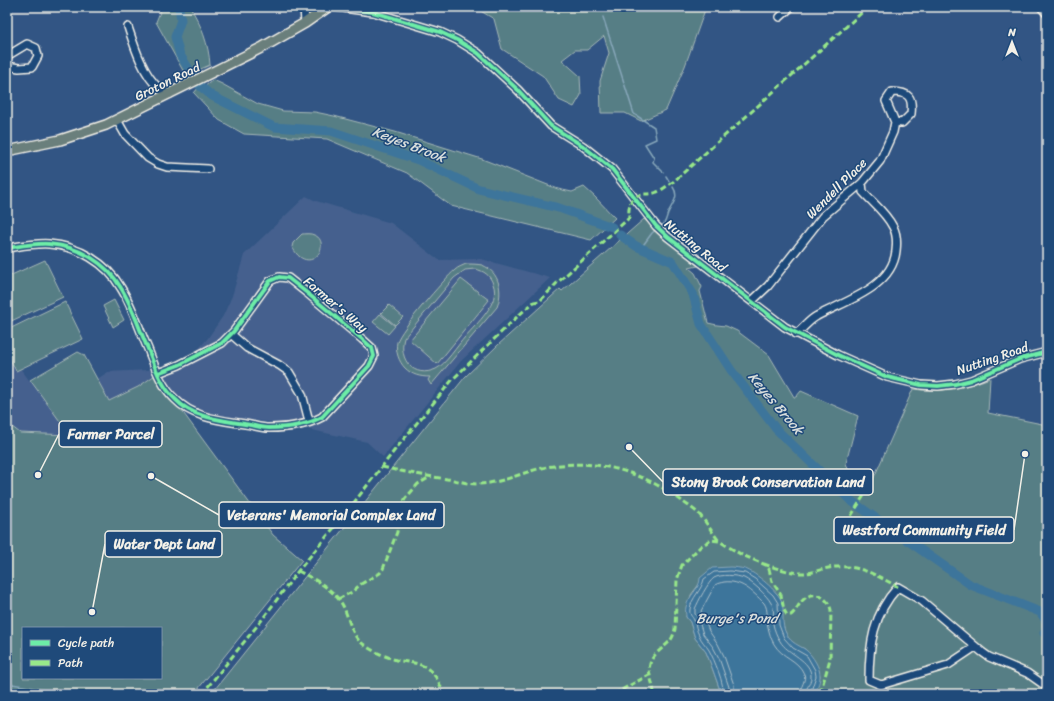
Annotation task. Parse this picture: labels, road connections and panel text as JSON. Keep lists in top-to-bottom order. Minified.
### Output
{"streets":{"main road":["Groton Road"],"street":["Wendell Place","Nutting Road","Farmer's Way"]},"crossings":[["Wendell Place","Nutting Road"]],"water":["Keyes Brook","Burge's Pond"],"places":["Stony Brook Conservation Land","Westford Community Field","Farmer Parcel","Veterans' Memorial Complex Land","Water Dept Land"],"legend":["Cycle path","Path"],"north":"top"}
